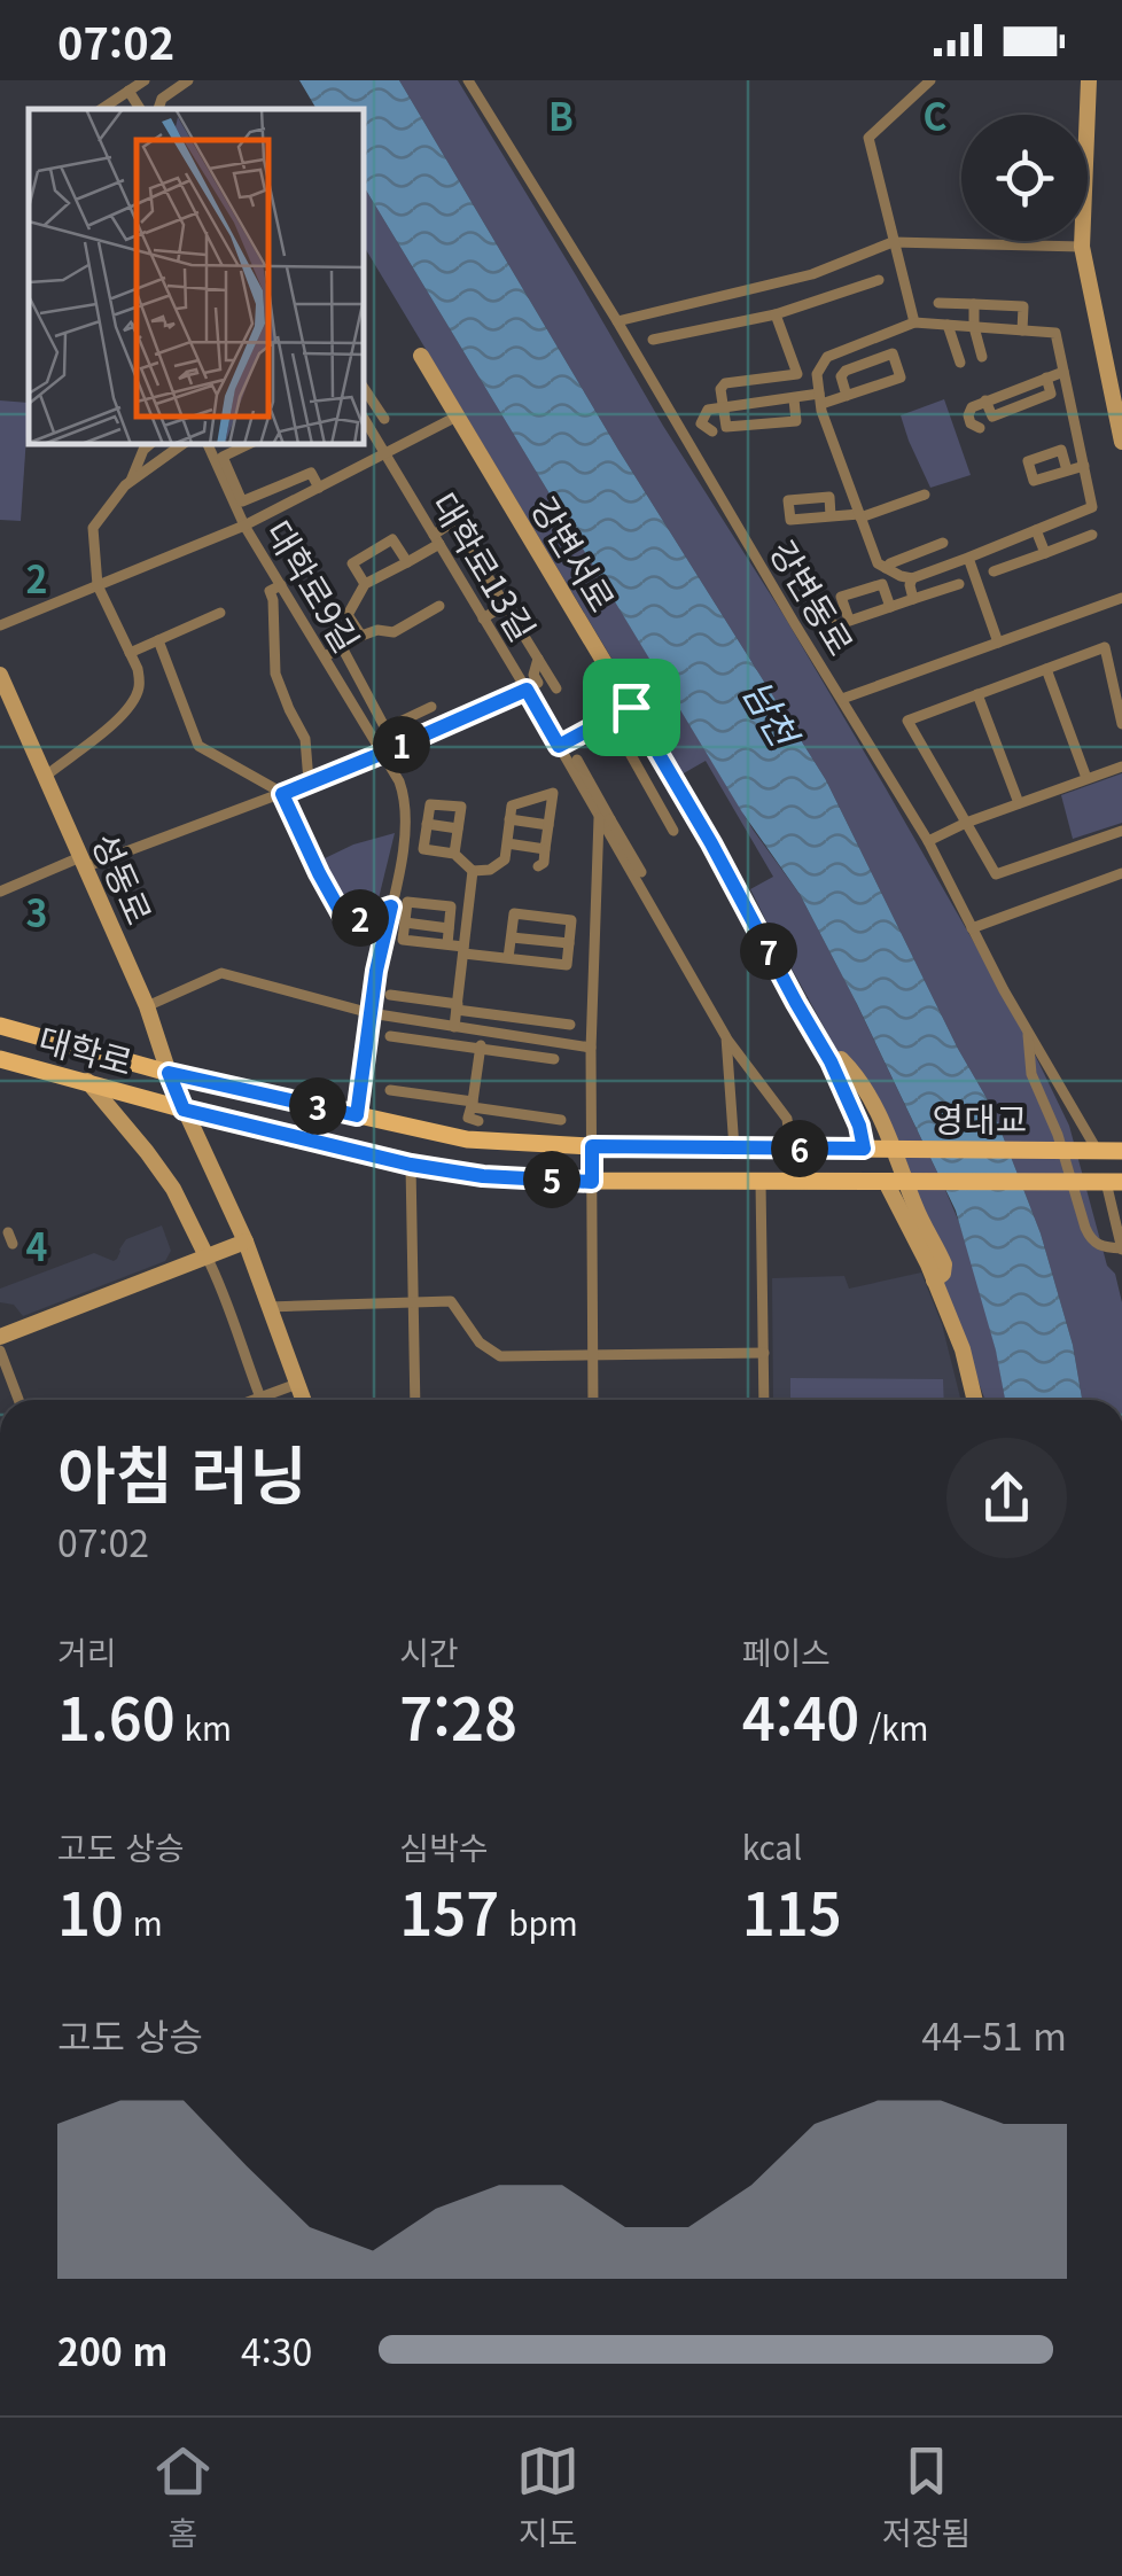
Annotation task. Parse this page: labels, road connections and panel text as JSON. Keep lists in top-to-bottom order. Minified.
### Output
{"streets":{"main road":["대학로","영대교"],"street":["강변서로","대학로13길","대학로9길","강변동로","성동로"]},"crossings":[["강변서로","대학로"],["강변서로","영대교"],["대학로9길","대학로"],["강변동로","영대교"],["성동로","대학로"],["대학로","영대교"]],"water":["남천"],"page":{"status":"07:02","pins":["1","2","7","3","6","5"],"heading":["아침 러닝","07:02"],"stats":[["거리","1.60 km"],["시간","7:28"],["페이스","4:40 /km"],["고도 상승","10 m"],["심박수","157 bpm"],["kcal","115"]],"chart":["고도 상승","44–51 m"],"list":[{"name":"200 m","note":"4:30"}],"tabs":["홈","지도","저장됨"]},"grid":{"columns":["B","C"],"rows":["2","3","4"]}}
